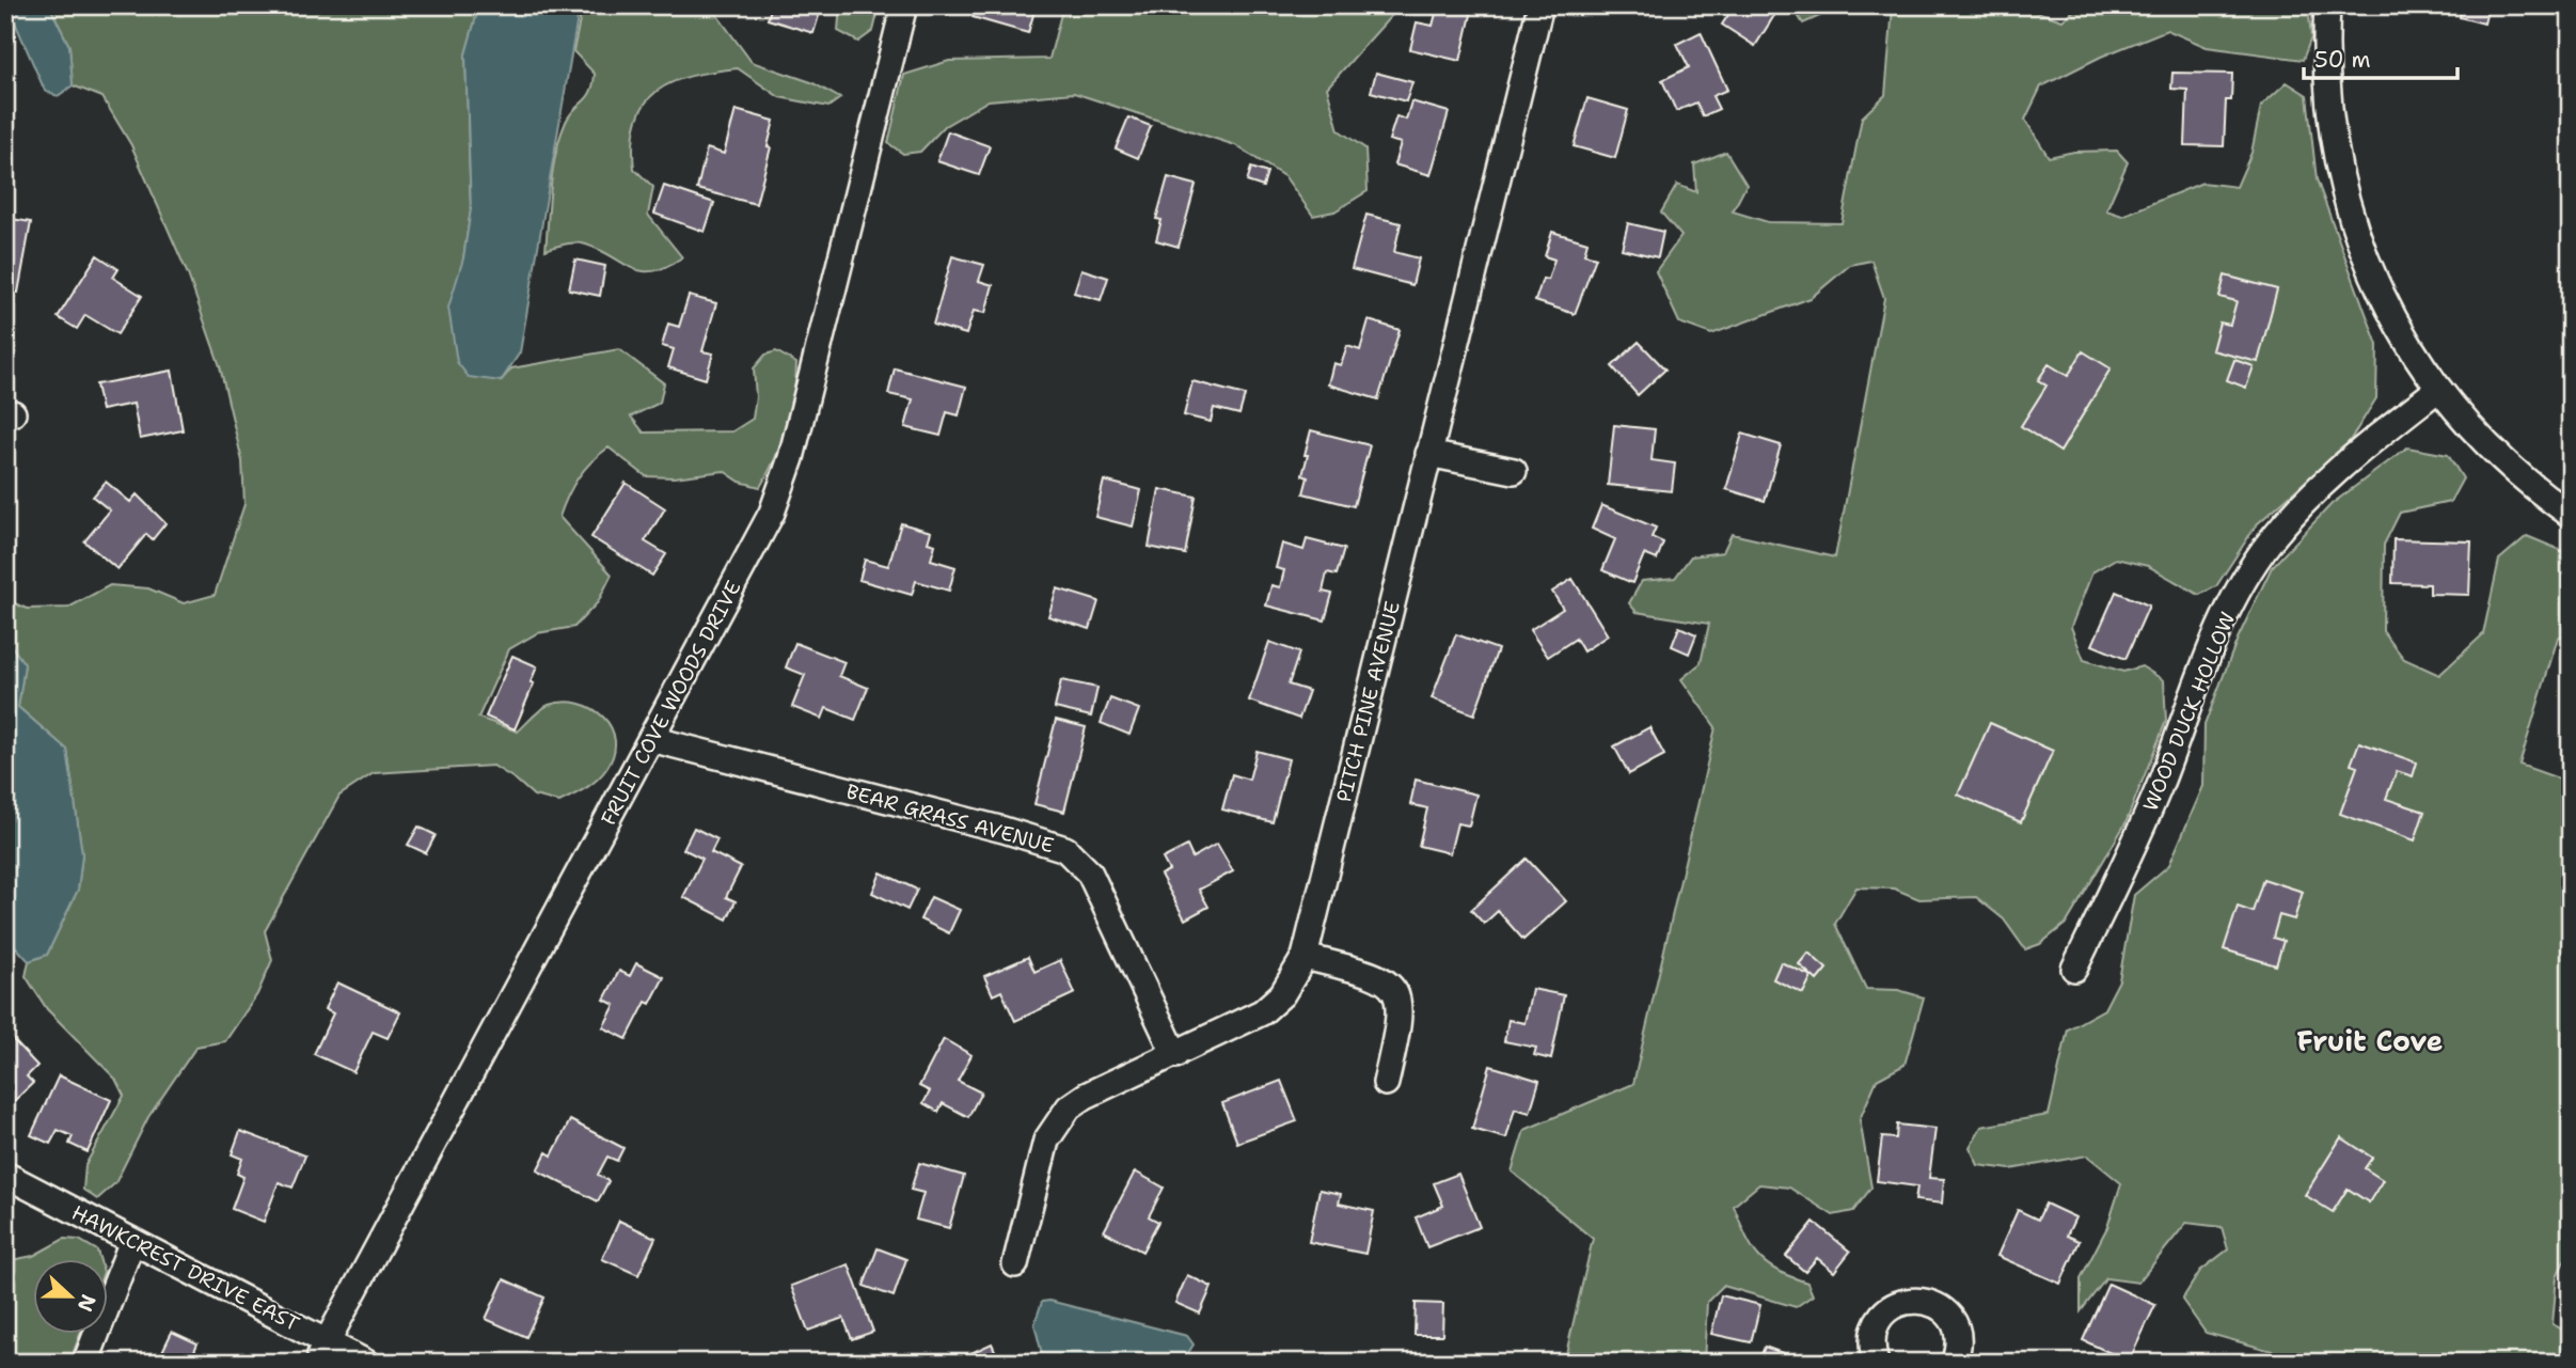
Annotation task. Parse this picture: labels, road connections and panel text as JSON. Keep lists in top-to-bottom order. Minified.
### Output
{"streets":{"street":["PITCH PINE AVENUE","FRUIT COVE WOODS DRIVE","WOOD DUCK HOLLOW","BEAR GRASS AVENUE","HAWKCREST DRIVE EAST"]},"crossings":[["PITCH PINE AVENUE","BEAR GRASS AVENUE"],["FRUIT COVE WOODS DRIVE","BEAR GRASS AVENUE"],["FRUIT COVE WOODS DRIVE","HAWKCREST DRIVE EAST"]],"districts":["Fruit Cove"],"scale_bar":"50 m","north":"right"}
